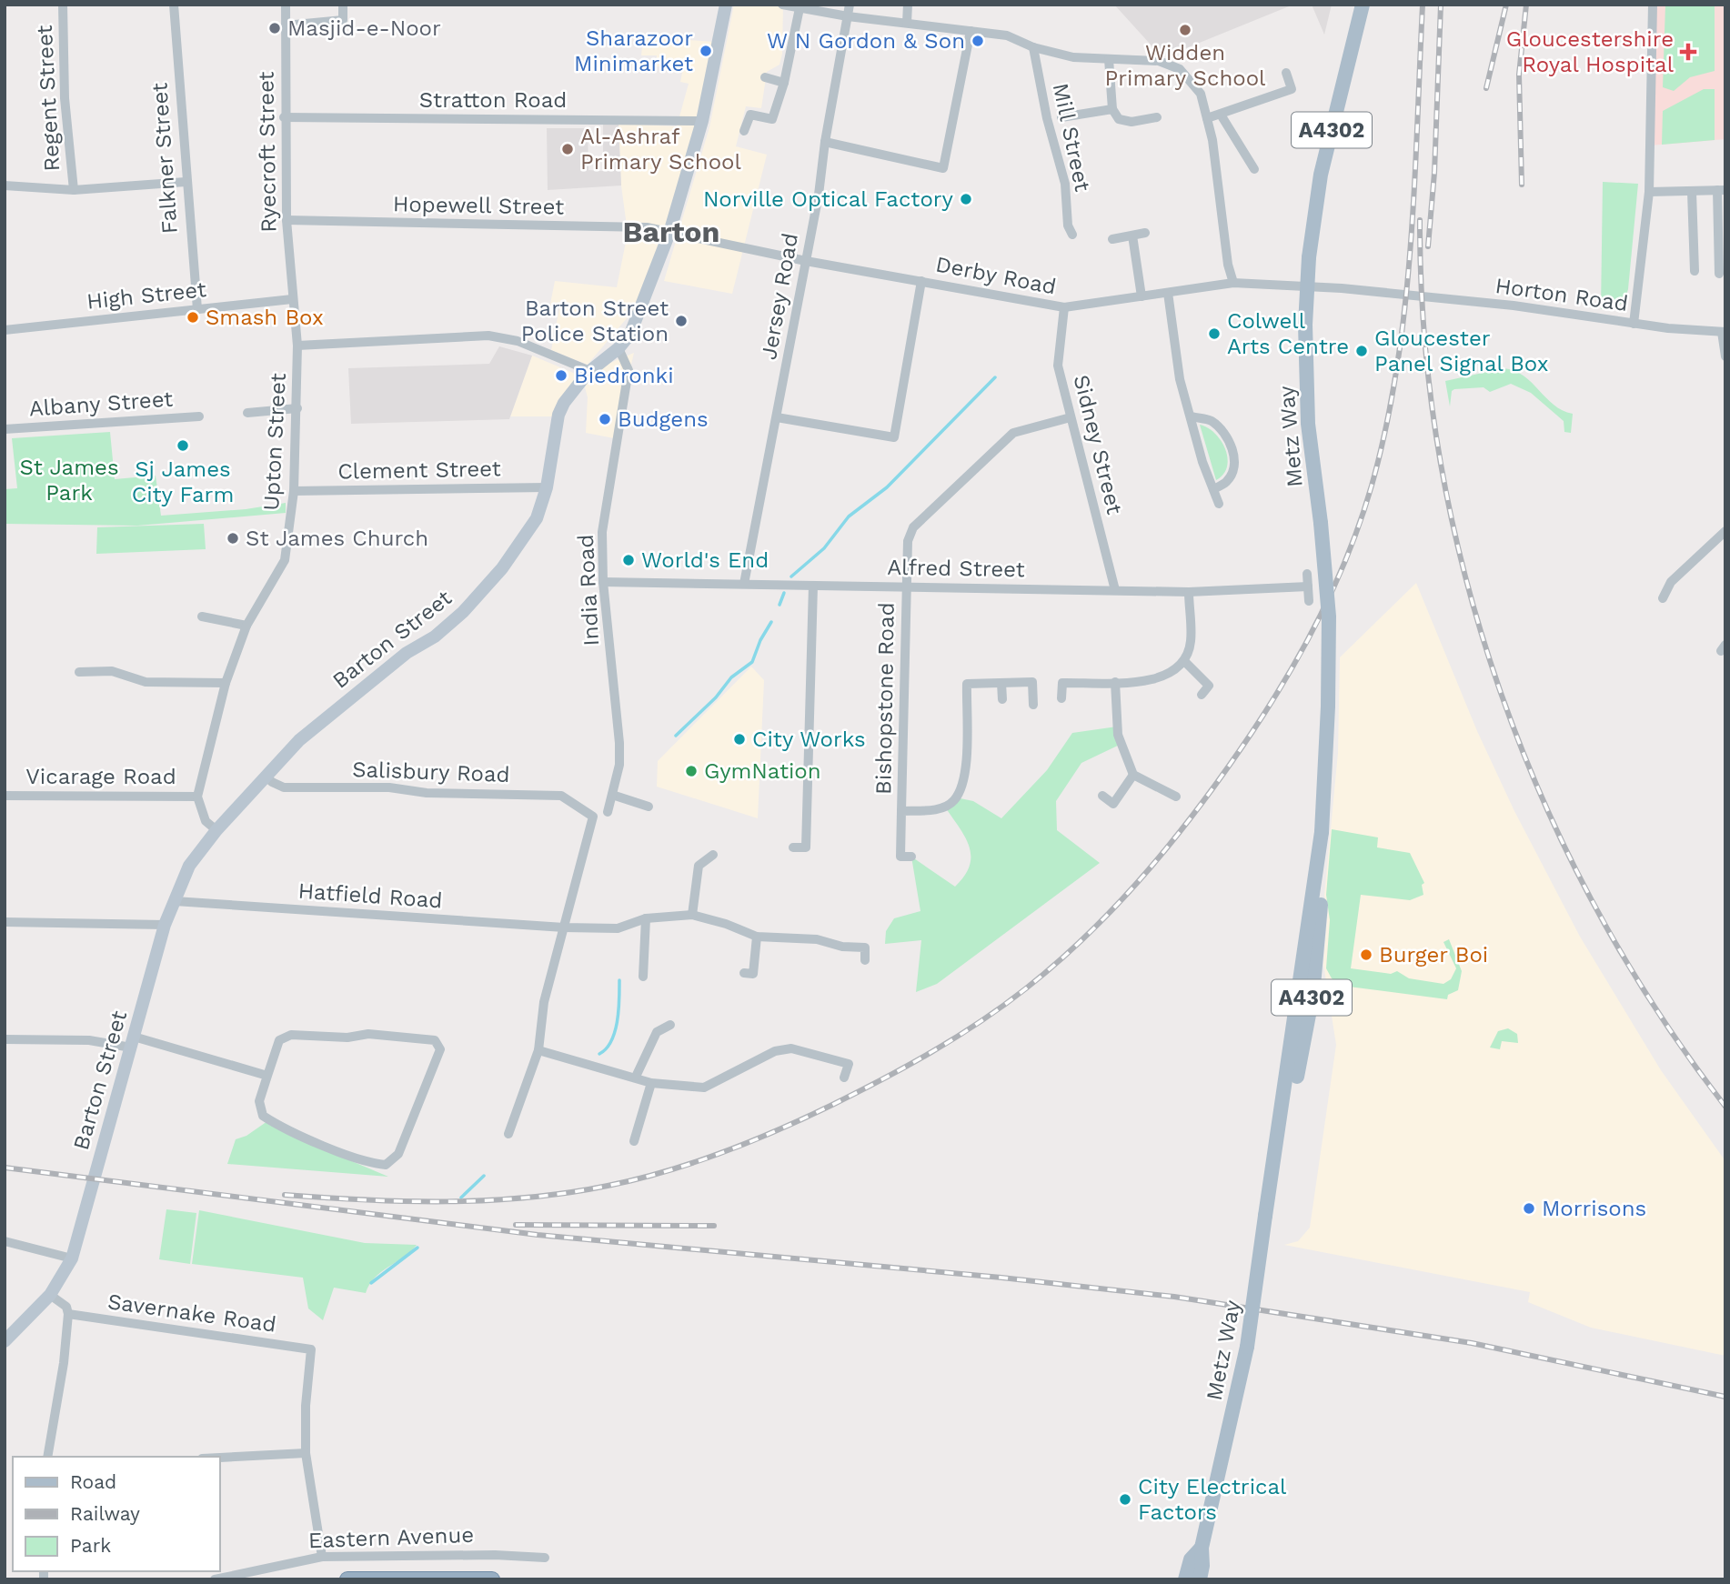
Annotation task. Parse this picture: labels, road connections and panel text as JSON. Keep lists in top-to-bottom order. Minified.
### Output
{"streets":{"highway":["Eastern Avenue"],"main road":["A4302","Metz Way","Barton Street"],"street":["Regent Street","Stratton Road","Mill Street","Ryecroft Street","Falkner Street","Hopewell Street","Derby Road","Horton Road","High Street","Jersey Road","Albany Street","Upton Street","Sidney Street","Clement Street","Alfred Street","India Road","Bishopstone Road","Salisbury Road","Vicarage Road","Hatfield Road","Savernake Road"]},"crossings":[["Stratton Road","Ryecroft Street"],["Stratton Road","Barton Street"],["Ryecroft Street","Hopewell Street"],["Ryecroft Street","High Street"],["Ryecroft Street","Upton Street"],["Falkner Street","High Street"],["Hopewell Street","Derby Road"],["Hopewell Street","Barton Street"],["Derby Road","Horton Road"],["Derby Road","Jersey Road"],["Derby Road","Sidney Street"],["Derby Road","Barton Street"],["High Street","Upton Street"],["Jersey Road","Alfred Street"],["Upton Street","Clement Street"],["Upton Street","Vicarage Road"],["Sidney Street","Alfred Street"],["Sidney Street","Bishopstone Road"],["Clement Street","Barton Street"],["Alfred Street","India Road"],["Alfred Street","Bishopstone Road"],["India Road","Barton Street"],["Barton Street","Salisbury Road"],["Barton Street","Hatfield Road"],["Salisbury Road","Hatfield Road"]],"districts":["Barton"],"parks":["St James Park"],"places":{"other":["Masjid-e-Noor","Widden Primary School","W N Gordon & Son","Sharazoor Minimarket","Al-Ashraf Primary School","Norville Optical Factory","Smash Box","Barton Street Police Station","Colwell Arts Centre","Gloucester Panel Signal Box","Biedronki","Budgens","Sj James City Farm","St James Church","World's End","City Works","GymNation","Burger Boi","Morrisons","City Electrical Factors"],"health":["Gloucestershire Royal Hospital"]},"legend":["Road","Railway","Park"]}
